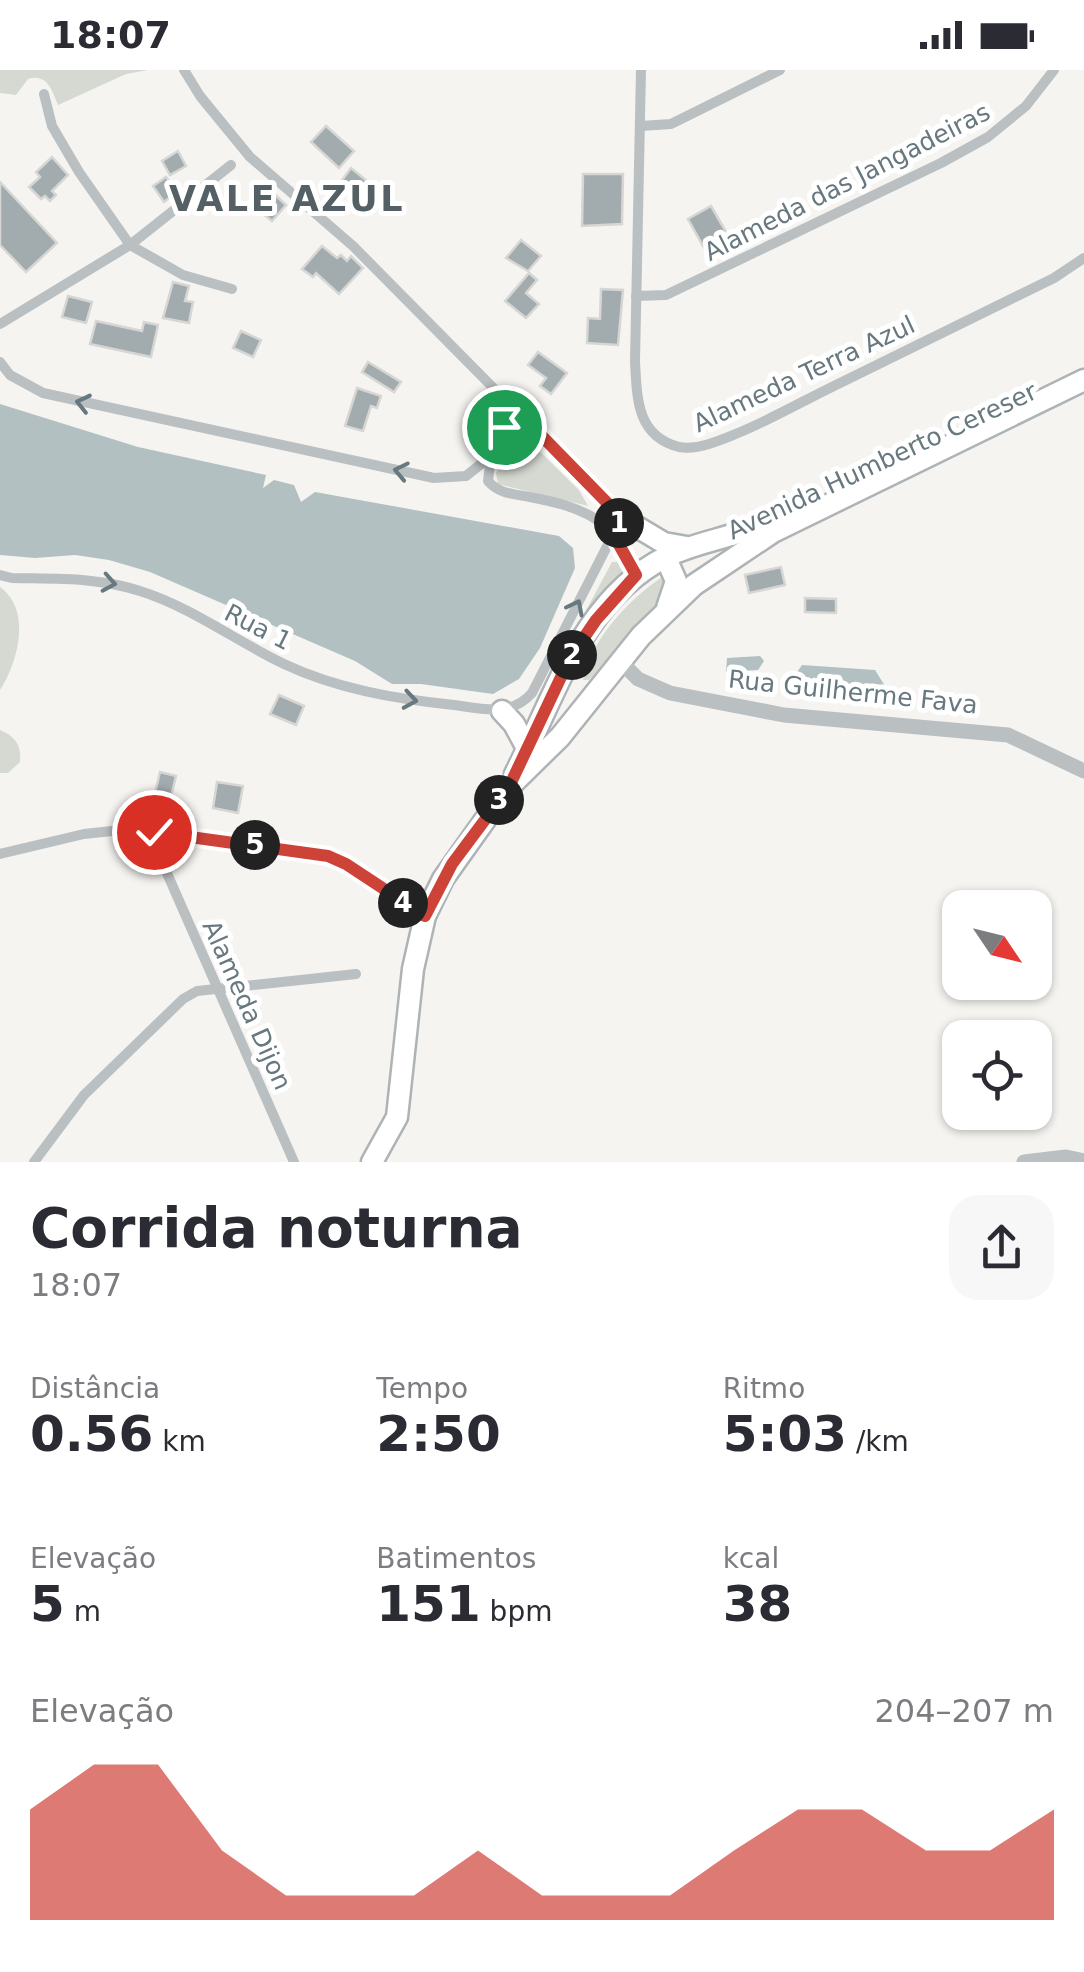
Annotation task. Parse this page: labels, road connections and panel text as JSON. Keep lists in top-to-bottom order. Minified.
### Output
{"streets":{"main road":["Avenida Humberto Cereser"],"street":["Alameda das Jangadeiras","Alameda Terra Azul","Rua 1","Rua Guilherme Fava","Alameda Dijon"]},"crossings":[["Alameda das Jangadeiras","Alameda Terra Azul"],["Avenida Humberto Cereser","Rua Guilherme Fava"]],"one_way":["Rua 1"],"districts":["VALE AZUL"],"north":"bottom right","page":{"status":"18:07","pins":["1","2","3","5","4"],"heading":["Corrida noturna","18:07"],"stats":[["Distância","0.56 km"],["Tempo","2:50"],["Ritmo","5:03 /km"],["Elevação","5 m"],["Batimentos","151 bpm"],["kcal","38"]],"chart":["Elevação","204–207 m"]}}
